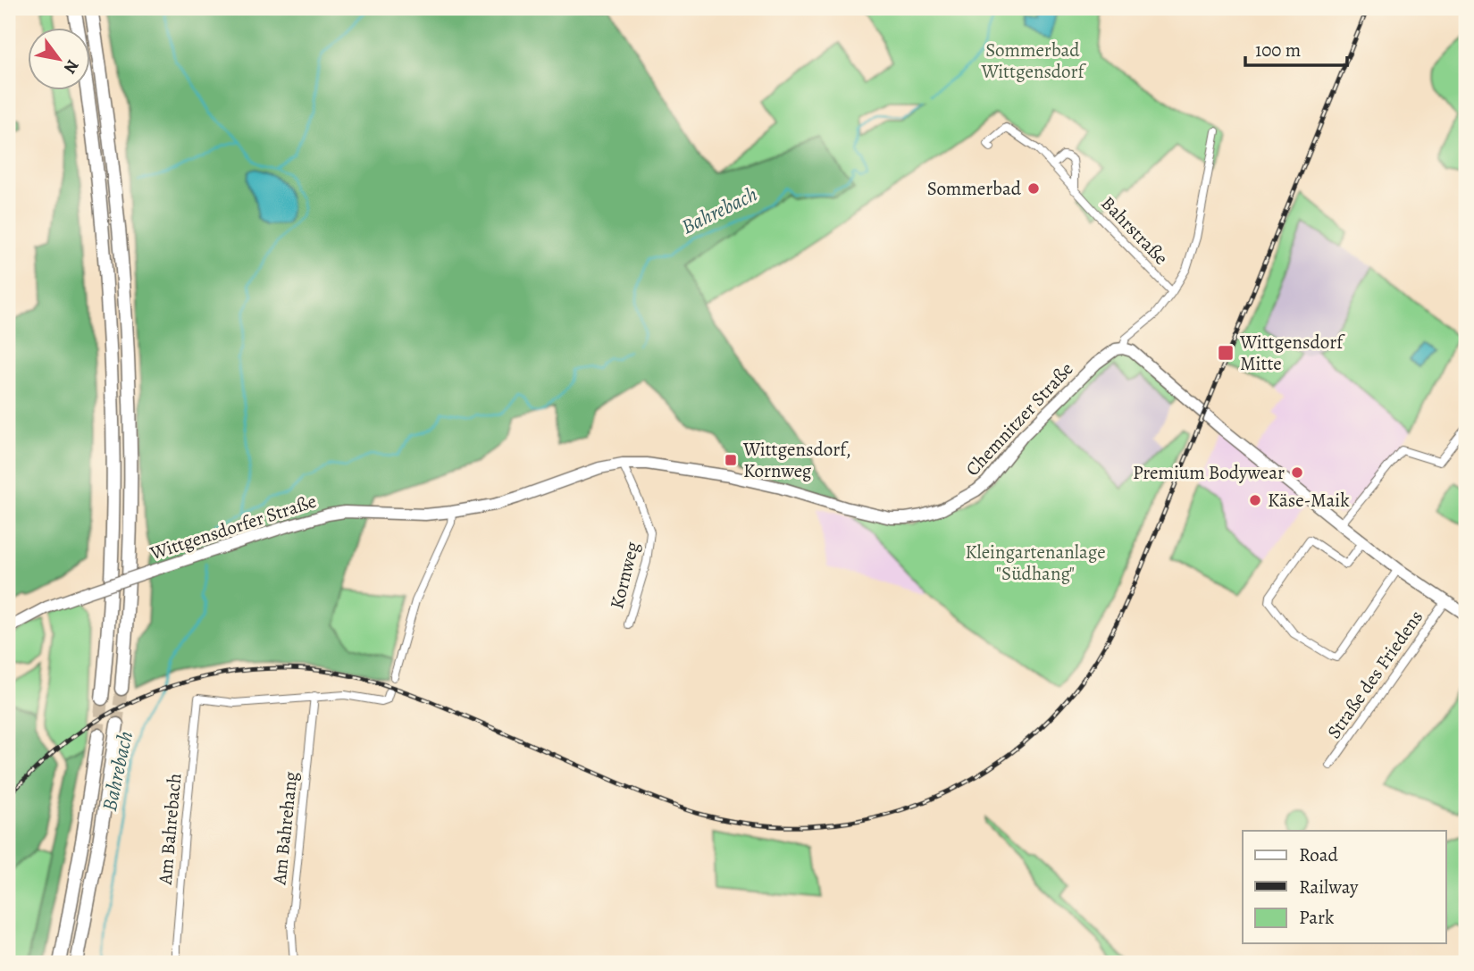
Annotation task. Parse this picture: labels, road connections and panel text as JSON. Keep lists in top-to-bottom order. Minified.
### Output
{"streets":{"street":["Bahrstraße","Chemnitzer Straße","Wittgensdorfer Straße","Kornweg","Straße des Friedens","Am Bahrehang","Am Bahrebach"]},"crossings":[["Chemnitzer Straße","Wittgensdorfer Straße"],["Wittgensdorfer Straße","Kornweg"],["Am Bahrehang","Am Bahrebach"]],"water":["Bahrebach"],"parks":["Sommerbad Wittgensdorf","Kleingartenanlage \"Südhang\""],"places":{"other":["Sommerbad","Premium Bodywear","Käse-Maik"],"transit":["Wittgensdorf Mitte","Wittgensdorf, Kornweg"]},"legend":["Road","Railway","Park"],"scale_bar":"100 m","north":"bottom right"}
